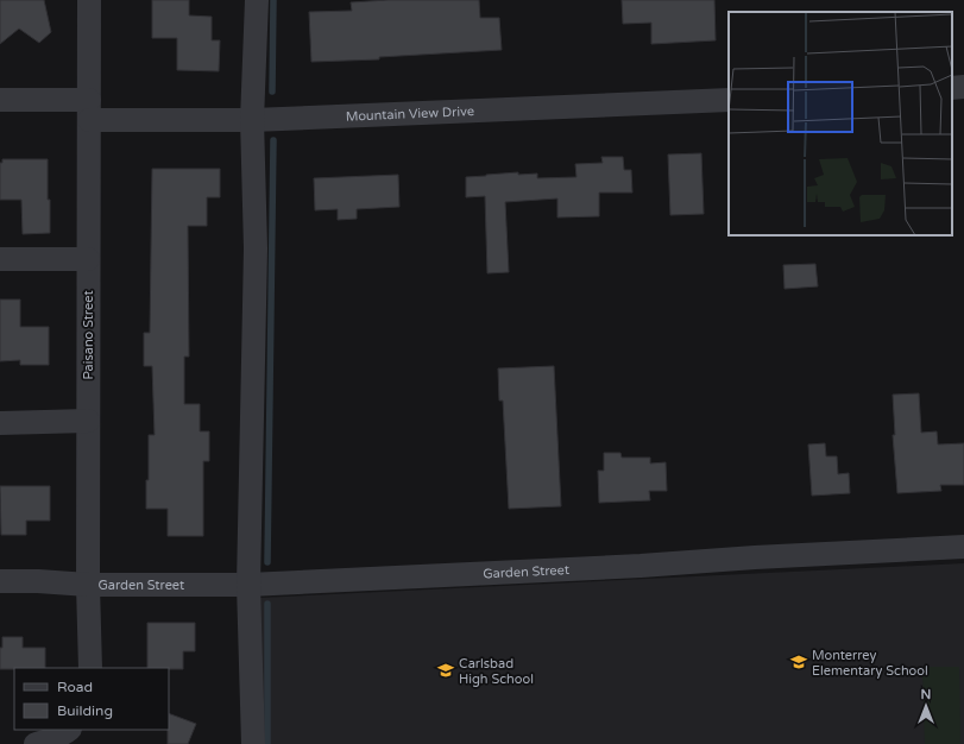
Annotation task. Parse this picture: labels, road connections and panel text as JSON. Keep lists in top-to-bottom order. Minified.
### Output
{"streets":{"street":["Mountain View Drive","Paisano Street","Garden Street"]},"crossings":[["Mountain View Drive","Paisano Street"],["Paisano Street","Garden Street"]],"places":{"school or university":["Monterrey Elementary School","Carlsbad High School"]},"legend":["Road","Building"],"north":"top"}
